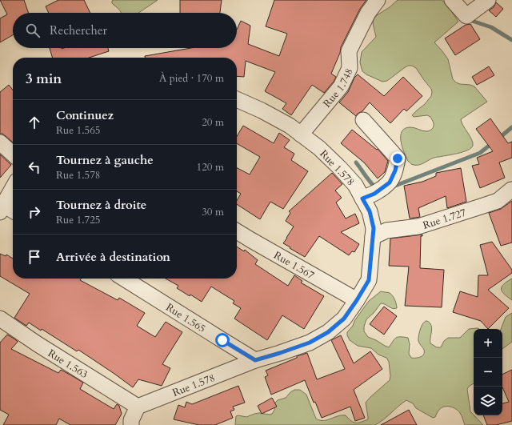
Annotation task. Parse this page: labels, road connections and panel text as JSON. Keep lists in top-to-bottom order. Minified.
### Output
{"streets":{"street":["Rue 1.748","Rue 1.578","Rue 1.727","Rue 1.567","Rue 1.565","Rue 1.563"]},"crossings":[["Rue 1.748","Rue 1.578"],["Rue 1.578","Rue 1.727"],["Rue 1.578","Rue 1.567"],["Rue 1.578","Rue 1.565"],["Rue 1.578","Rue 1.563"]],"page":{"search":"Rechercher","heading":["3 min","À pied · 170 m"],"list":[["Continuez","Rue 1.565","20 m"],["Tournez à gauche","Rue 1.578","120 m"],["Tournez à droite","Rue 1.725","30 m"],"Arrivée à destination"],"map_buttons":["+","−"]}}
